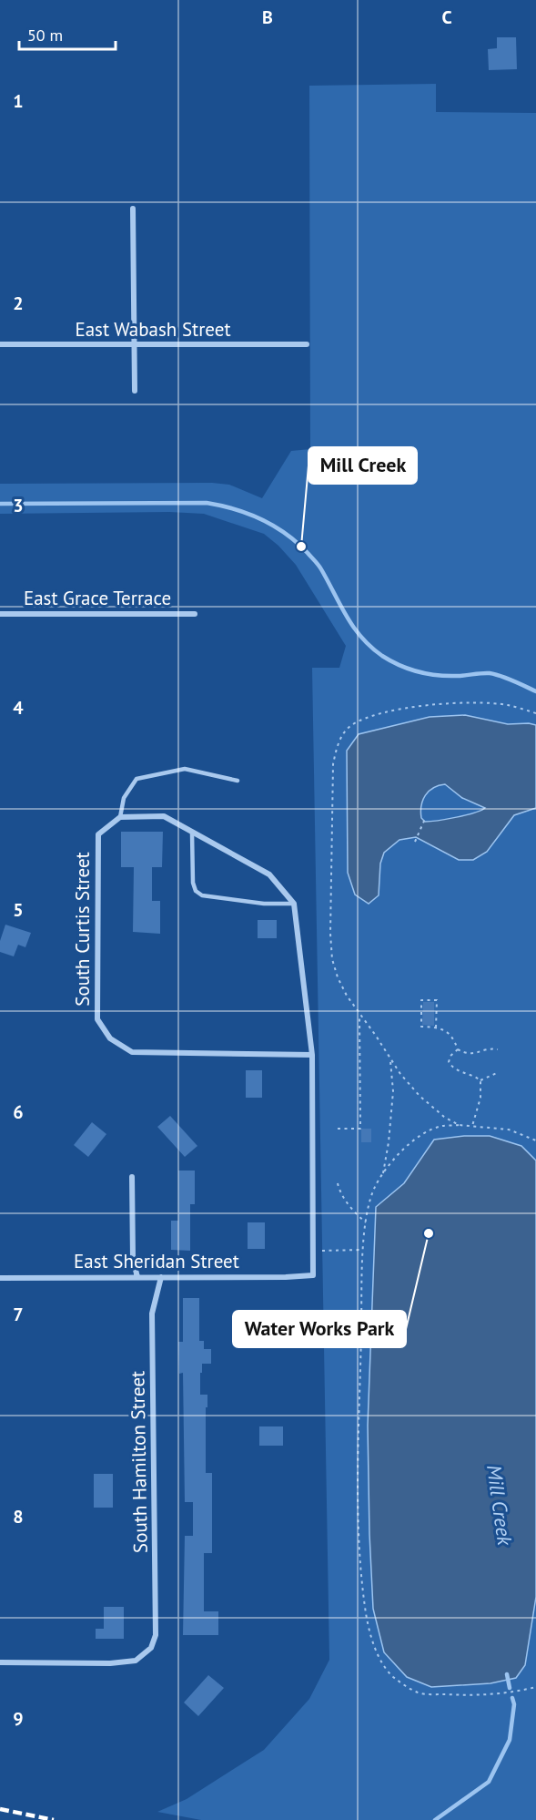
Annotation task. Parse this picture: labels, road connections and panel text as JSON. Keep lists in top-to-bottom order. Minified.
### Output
{"streets":{"street":["East Wabash Street","East Grace Terrace","South Curtis Street","East Sheridan Street","South Hamilton Street"]},"crossings":[["East Sheridan Street","South Hamilton Street"]],"water":["Mill Creek"],"places":["Mill Creek","Water Works Park"],"scale_bar":"50 m","grid":{"columns":["B","C"],"rows":["1","2","3","4","5","6","7","8","9"]}}
